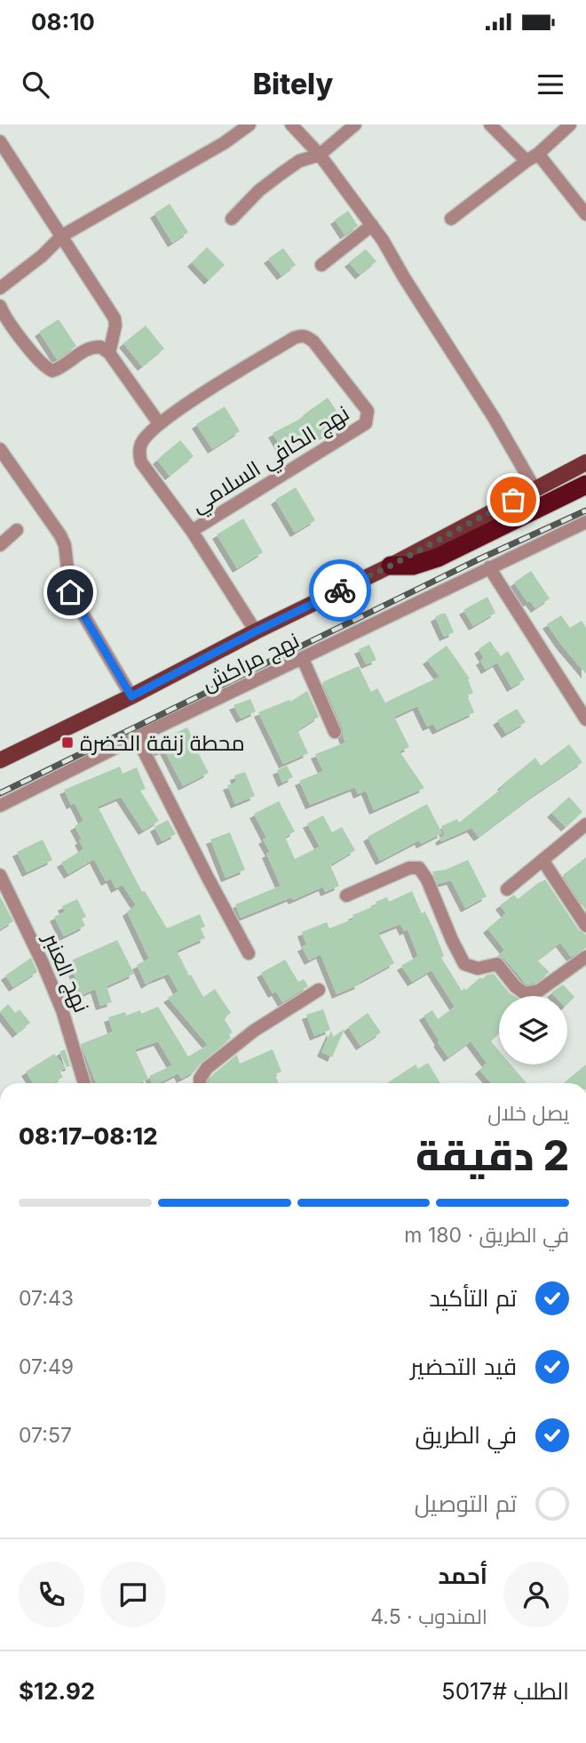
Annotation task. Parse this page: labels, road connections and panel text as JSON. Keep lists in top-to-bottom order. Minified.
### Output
{"streets":{"street":["نهج الكافي السلامي","نهج مراكش","نهج العنبر"]},"places":{"transit":["محطة زنقة الخضرة"]},"page":{"status":"08:10","header":"Bitely","heading":["2 دقيقة","يصل خلال","08:12–08:17"],"panel":["أحمد","المندوب · 4.5","الطلب #5017","$12.92"],"bar":"في الطريق · 180 m","list":[["تم التأكيد","07:43"],["قيد التحضير","07:49"],["في الطريق","07:57"],"تم التوصيل"]}}
